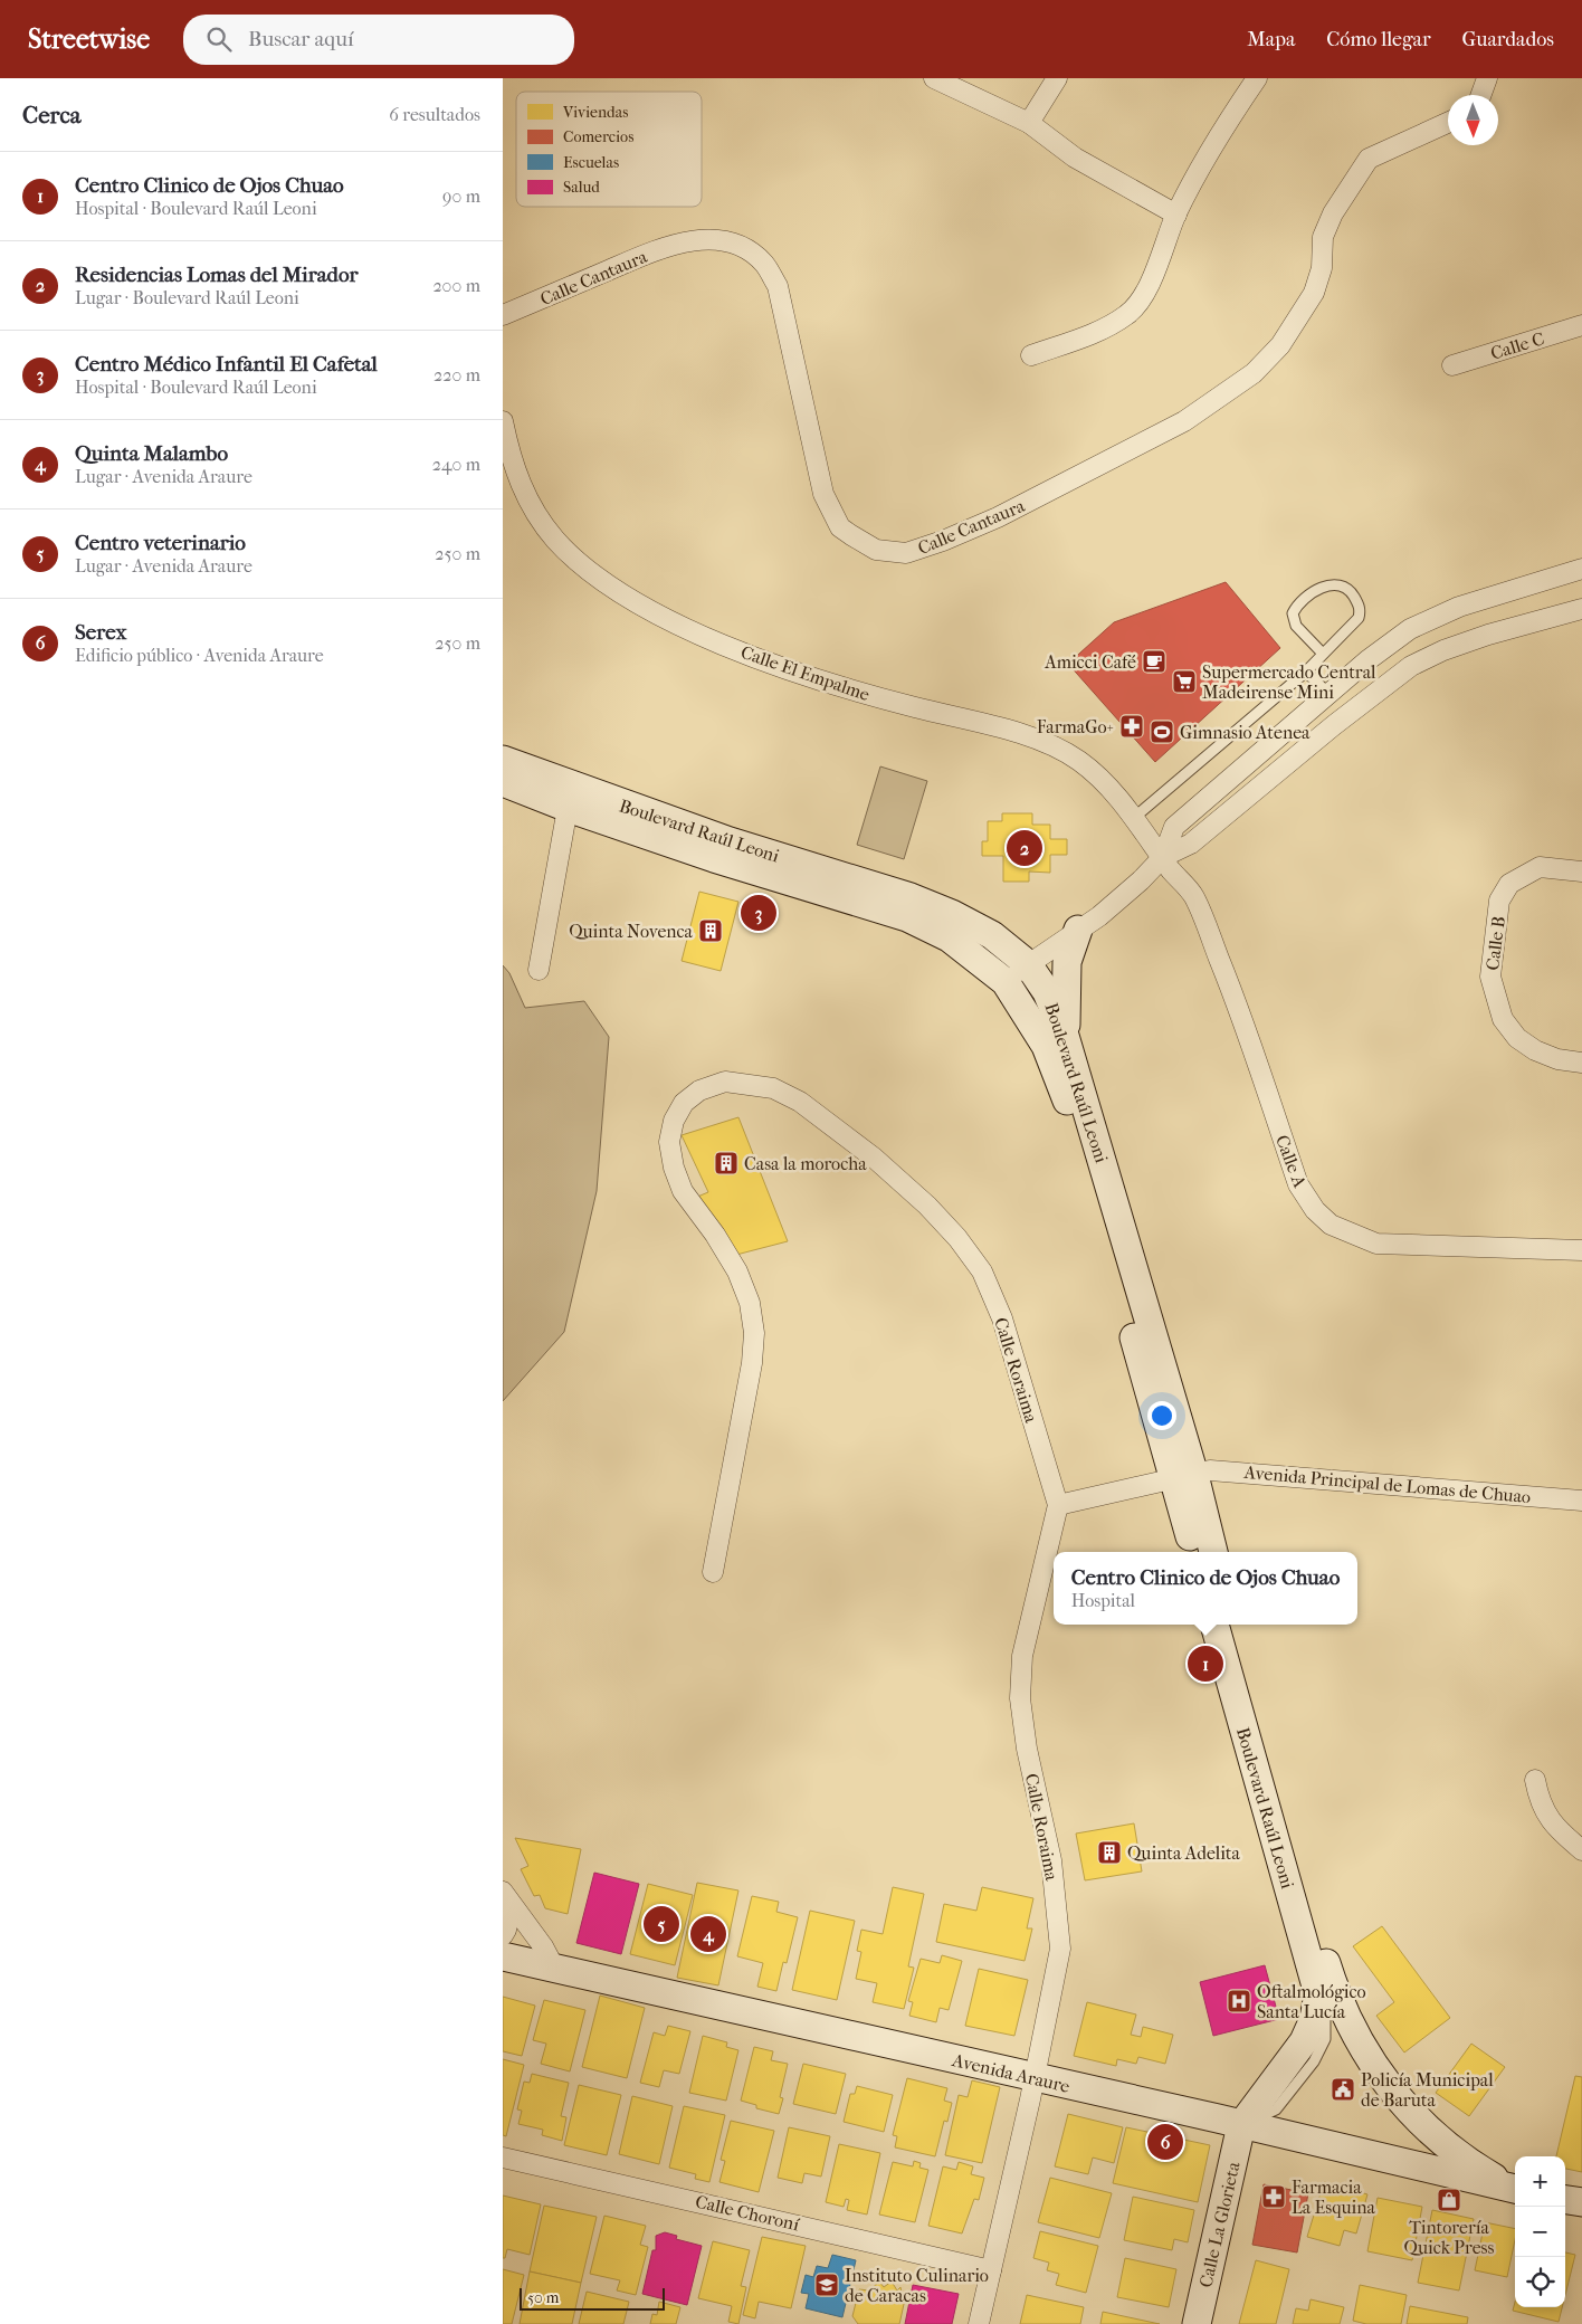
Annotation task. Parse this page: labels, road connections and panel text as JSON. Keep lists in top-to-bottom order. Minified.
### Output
{"streets":{"street":["Calle Cantaura","Calle C","Calle El Empalme","Boulevard Raúl Leoni","Calle B","Calle A","Calle Roraima","Avenida Principal de Lomas de Chuao","Avenida Araure","Calle Choroní","Calle La Glorieta"]},"crossings":[["Calle El Empalme","Calle A"],["Boulevard Raúl Leoni","Avenida Principal de Lomas de Chuao"],["Boulevard Raúl Leoni","Avenida Araure"],["Boulevard Raúl Leoni","Calle La Glorieta"],["Calle Roraima","Avenida Principal de Lomas de Chuao"],["Calle Roraima","Avenida Araure"],["Calle Roraima","Calle Choroní"],["Avenida Araure","Calle La Glorieta"]],"places":{"cafe":["Amicci Café"],"supermarket":["Supermercado Central Madeirense Mini"],"pharmacy":["FarmaGo+","Farmacia La Esquina"],"sports":["Gimnasio Atenea"],"building":["Quinta Novenca","Casa la morocha","Quinta Adelita"],"hospital":["Oftalmológico Santa Lucía"],"public building":["Policía Municipal de Baruta"],"shop":["Tintorería Quick Press"],"school or university":["Instituto Culinario de Caracas"]},"legend":["Viviendas","Comercios","Escuelas","Salud"],"scale_bar":"50 m","north":"bottom","page":{"header":"Streetwise","search":"Buscar aquí","nav":["Mapa","Cómo llegar","Guardados"],"heading":["Cerca","6 resultados"],"list":[{"mark":"1","name":"Centro Clinico de Ojos Chuao","note":"Hospital · Boulevard Raúl Leoni","value":"90 m"},{"mark":"2","name":"Residencias Lomas del Mirador","note":"Lugar · Boulevard Raúl Leoni","value":"200 m"},{"mark":"3","name":"Centro Médico Infantil El Cafetal","note":"Hospital · Boulevard Raúl Leoni","value":"220 m"},{"mark":"4","name":"Quinta Malambo","note":"Lugar · Avenida Araure","value":"240 m"},{"mark":"5","name":"Centro veterinario","note":"Lugar · Avenida Araure","value":"250 m"},{"mark":"6","name":"Serex","note":"Edificio público · Avenida Araure","value":"250 m"}],"pins":["2","3","1","5","4","6"],"popup":["Centro Clinico de Ojos Chuao","Hospital"],"map_buttons":["+","−"],"scale":"50 m"}}
